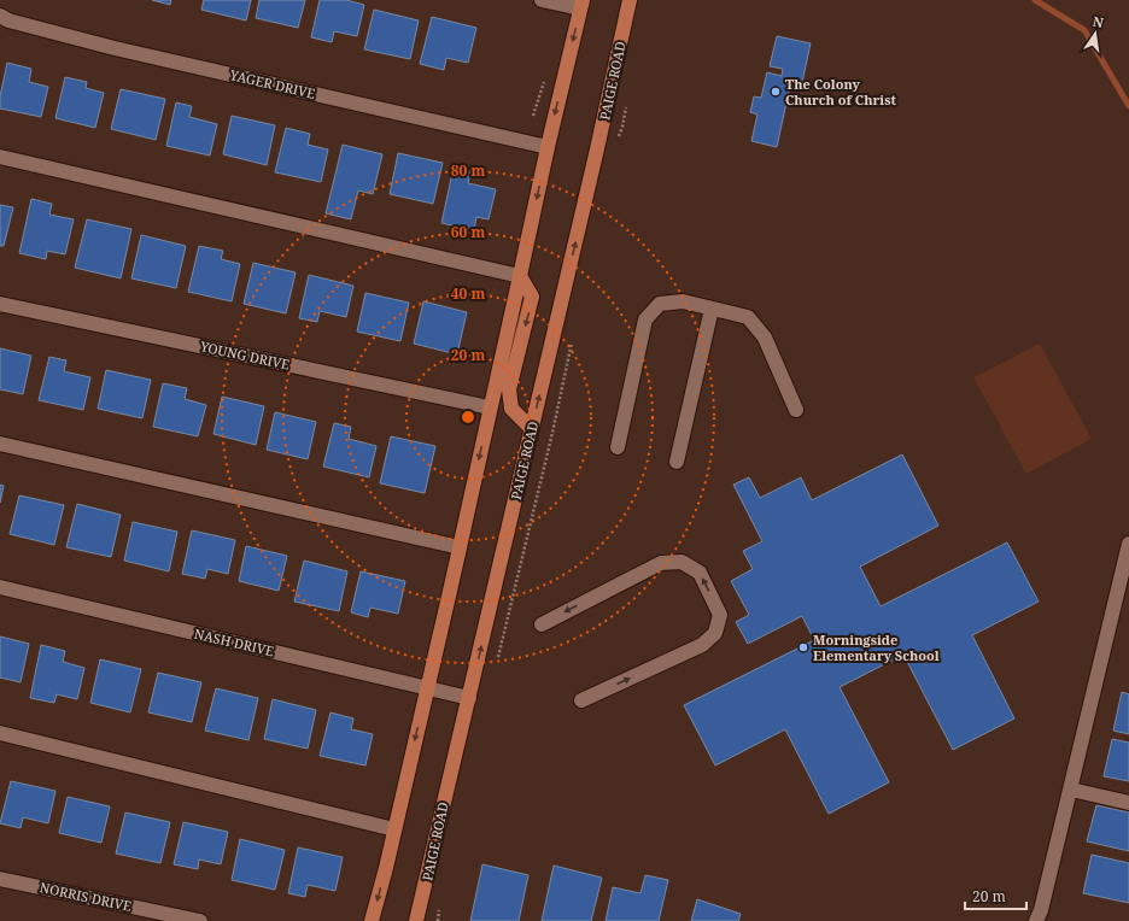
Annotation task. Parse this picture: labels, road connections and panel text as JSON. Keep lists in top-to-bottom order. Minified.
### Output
{"streets":{"main road":["PAIGE ROAD"],"street":["YAGER DRIVE","YOUNG DRIVE","NASH DRIVE","NORRIS DRIVE"]},"crossings":[["PAIGE ROAD","NASH DRIVE"]],"places":["The Colony Church of Christ","Morningside Elementary School"],"scale_bar":"20 m","north":"top","rings":["80 m","60 m","40 m","20 m"]}
